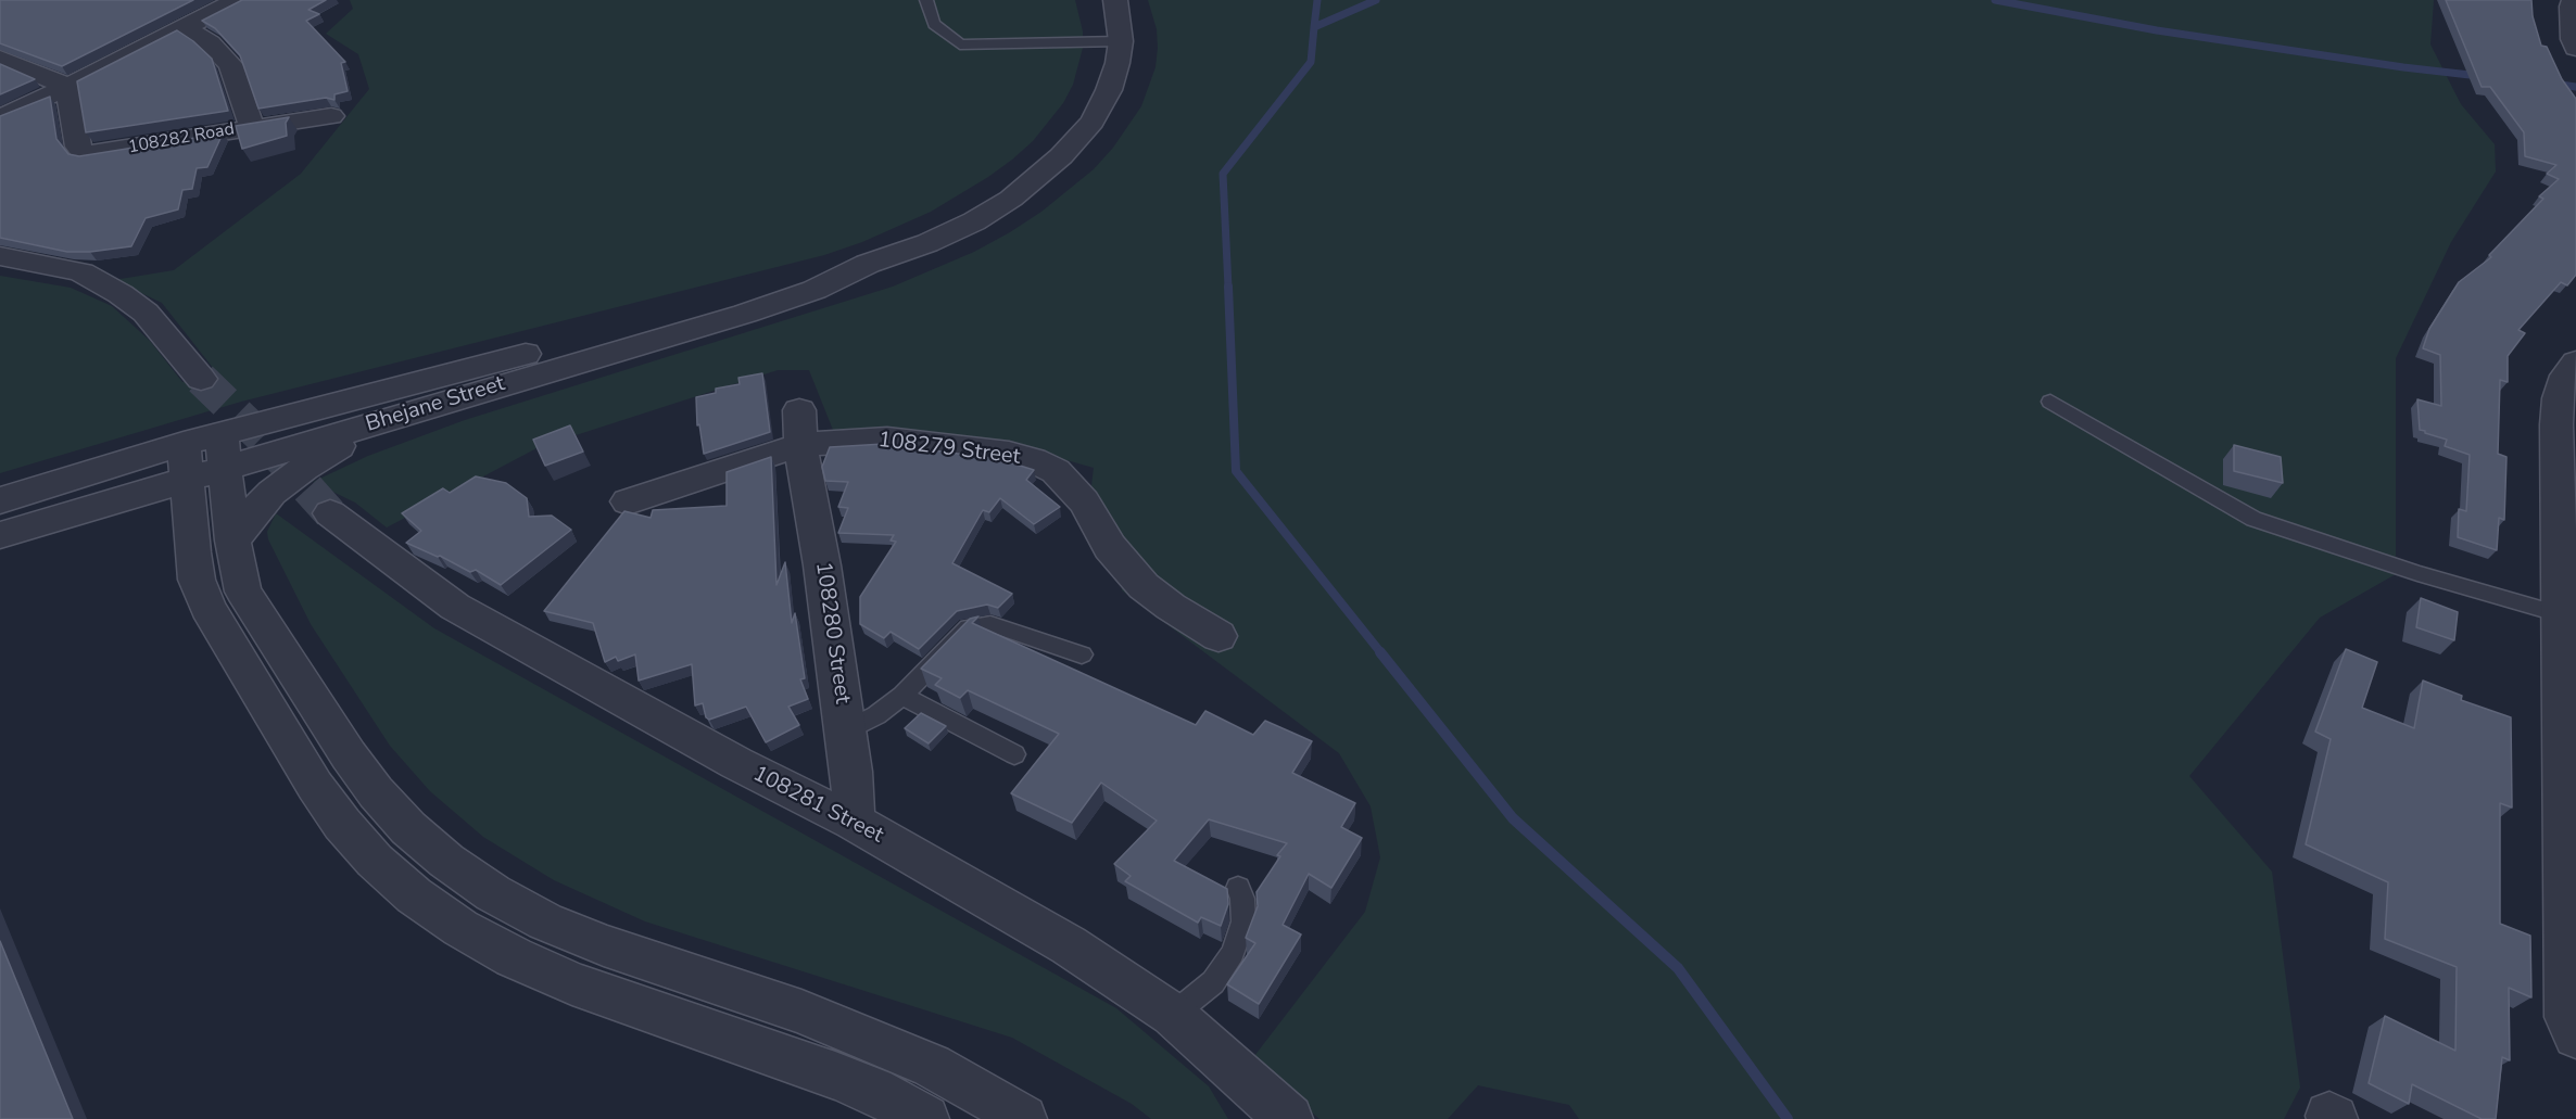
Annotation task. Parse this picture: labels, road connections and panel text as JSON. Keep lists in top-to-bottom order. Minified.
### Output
{"streets":{"street":["108282 Road","Bhejane Street","108279 Street","108280 Street","108281 Street"]},"crossings":[["108279 Street","108280 Street"],["108280 Street","108281 Street"]]}
